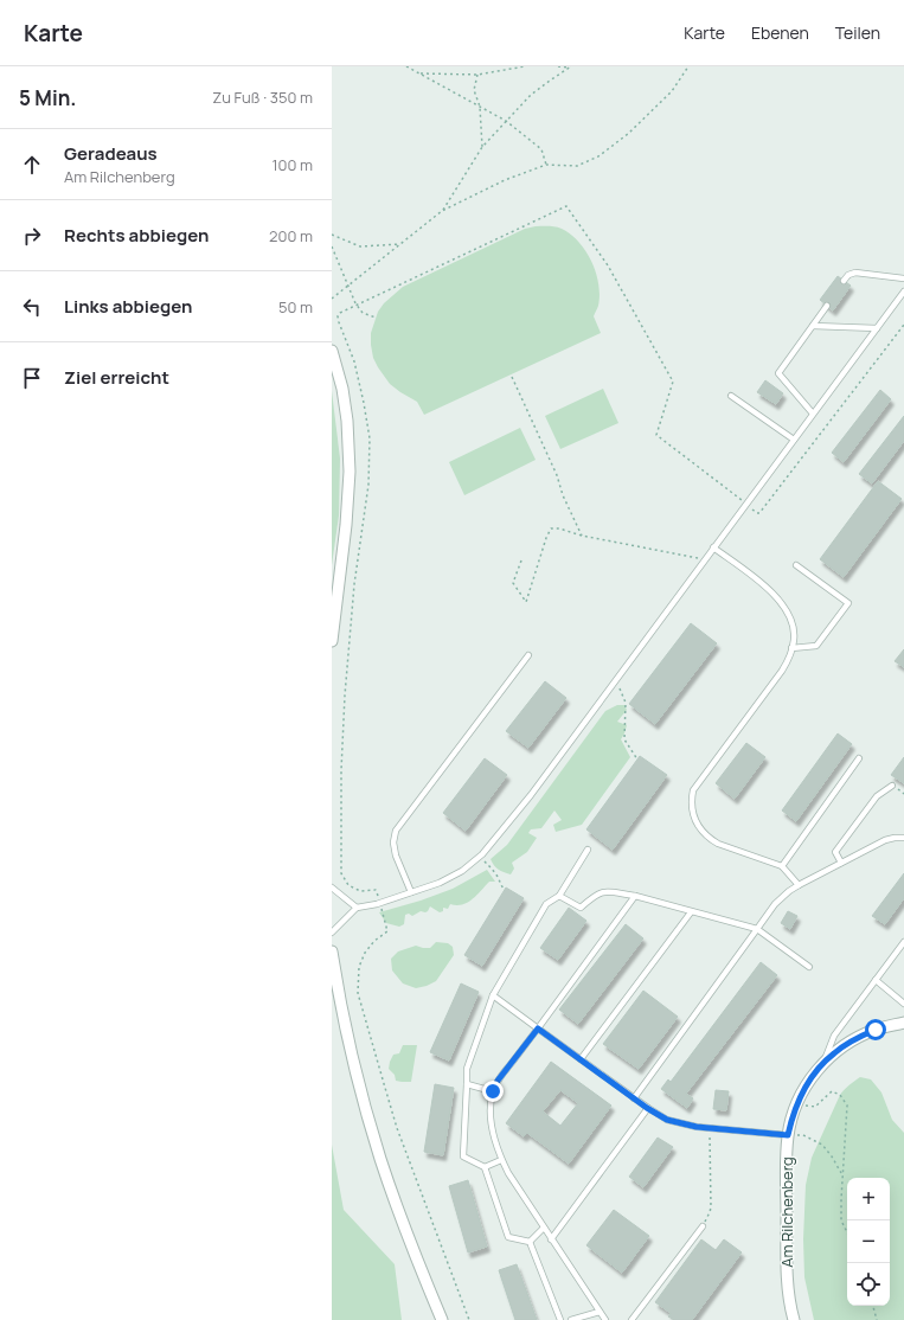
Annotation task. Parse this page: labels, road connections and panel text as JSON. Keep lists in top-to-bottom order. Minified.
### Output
{"streets":{"street":["Am Rilchenberg"]},"page":{"header":"Karte","nav":["Karte","Ebenen","Teilen"],"heading":["5 Min.","Zu Fuß · 350 m"],"list":[["Geradeaus","Am Rilchenberg","100 m"],["Rechts abbiegen","200 m"],["Links abbiegen","50 m"],"Ziel erreicht"],"map_buttons":["+","−"]}}
